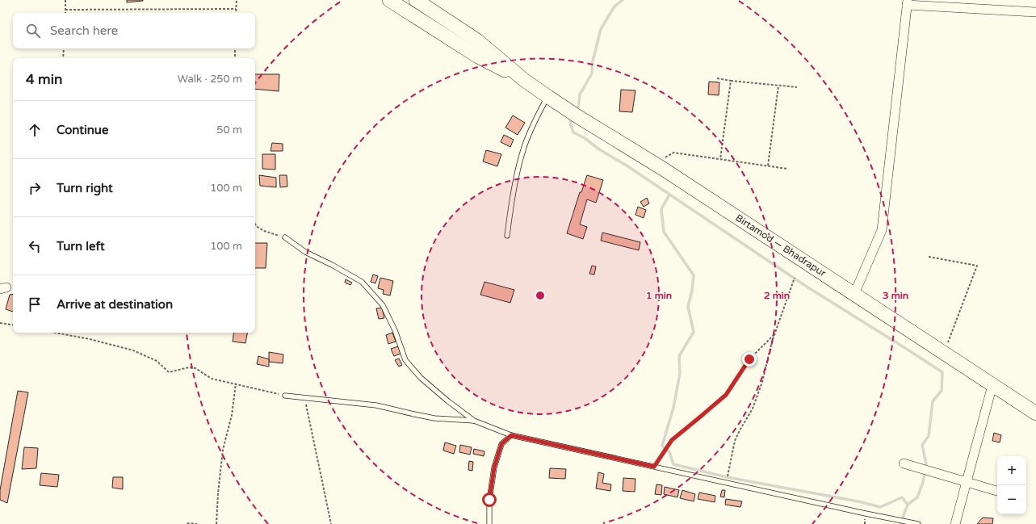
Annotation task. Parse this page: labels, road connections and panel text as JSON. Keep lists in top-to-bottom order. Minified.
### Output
{"streets":{"main road":["Birtamod — Bhadrapur"]},"page":{"search":"Search here","heading":["4 min","Walk · 250 m"],"list":[["Continue","50 m"],["Turn right","100 m"],["Turn left","100 m"],"Arrive at destination"],"map_buttons":["+","−"]},"rings":["1 min","2 min","3 min"]}
